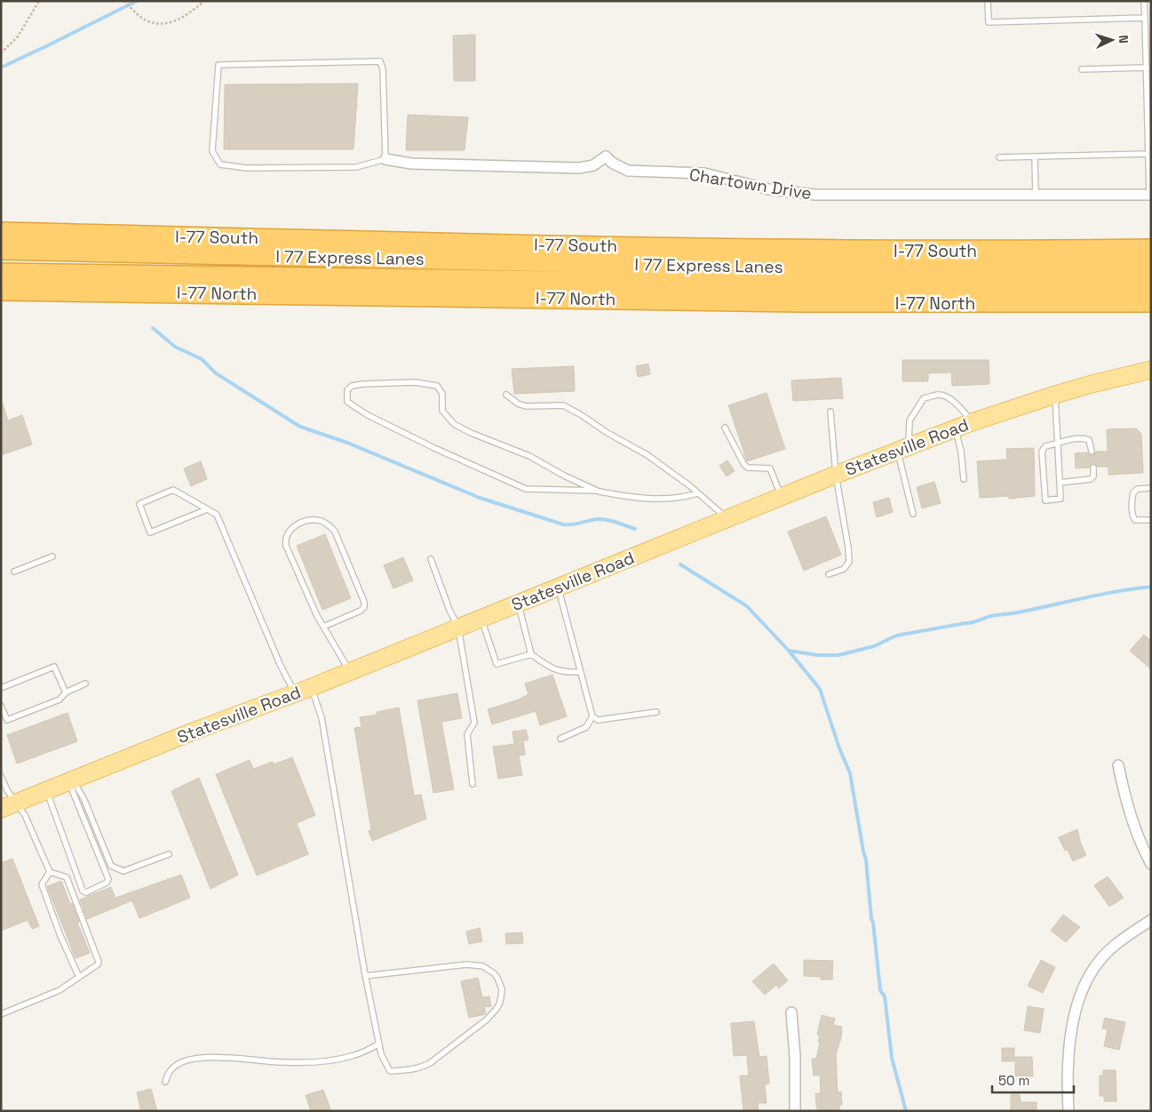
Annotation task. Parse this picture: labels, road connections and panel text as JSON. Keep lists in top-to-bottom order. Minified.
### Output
{"streets":{"highway":["I-77 South","I 77 Express Lanes","I-77 North"],"main road":["Statesville Road"],"street":["Chartown Drive"]},"scale_bar":"50 m","north":"right"}
